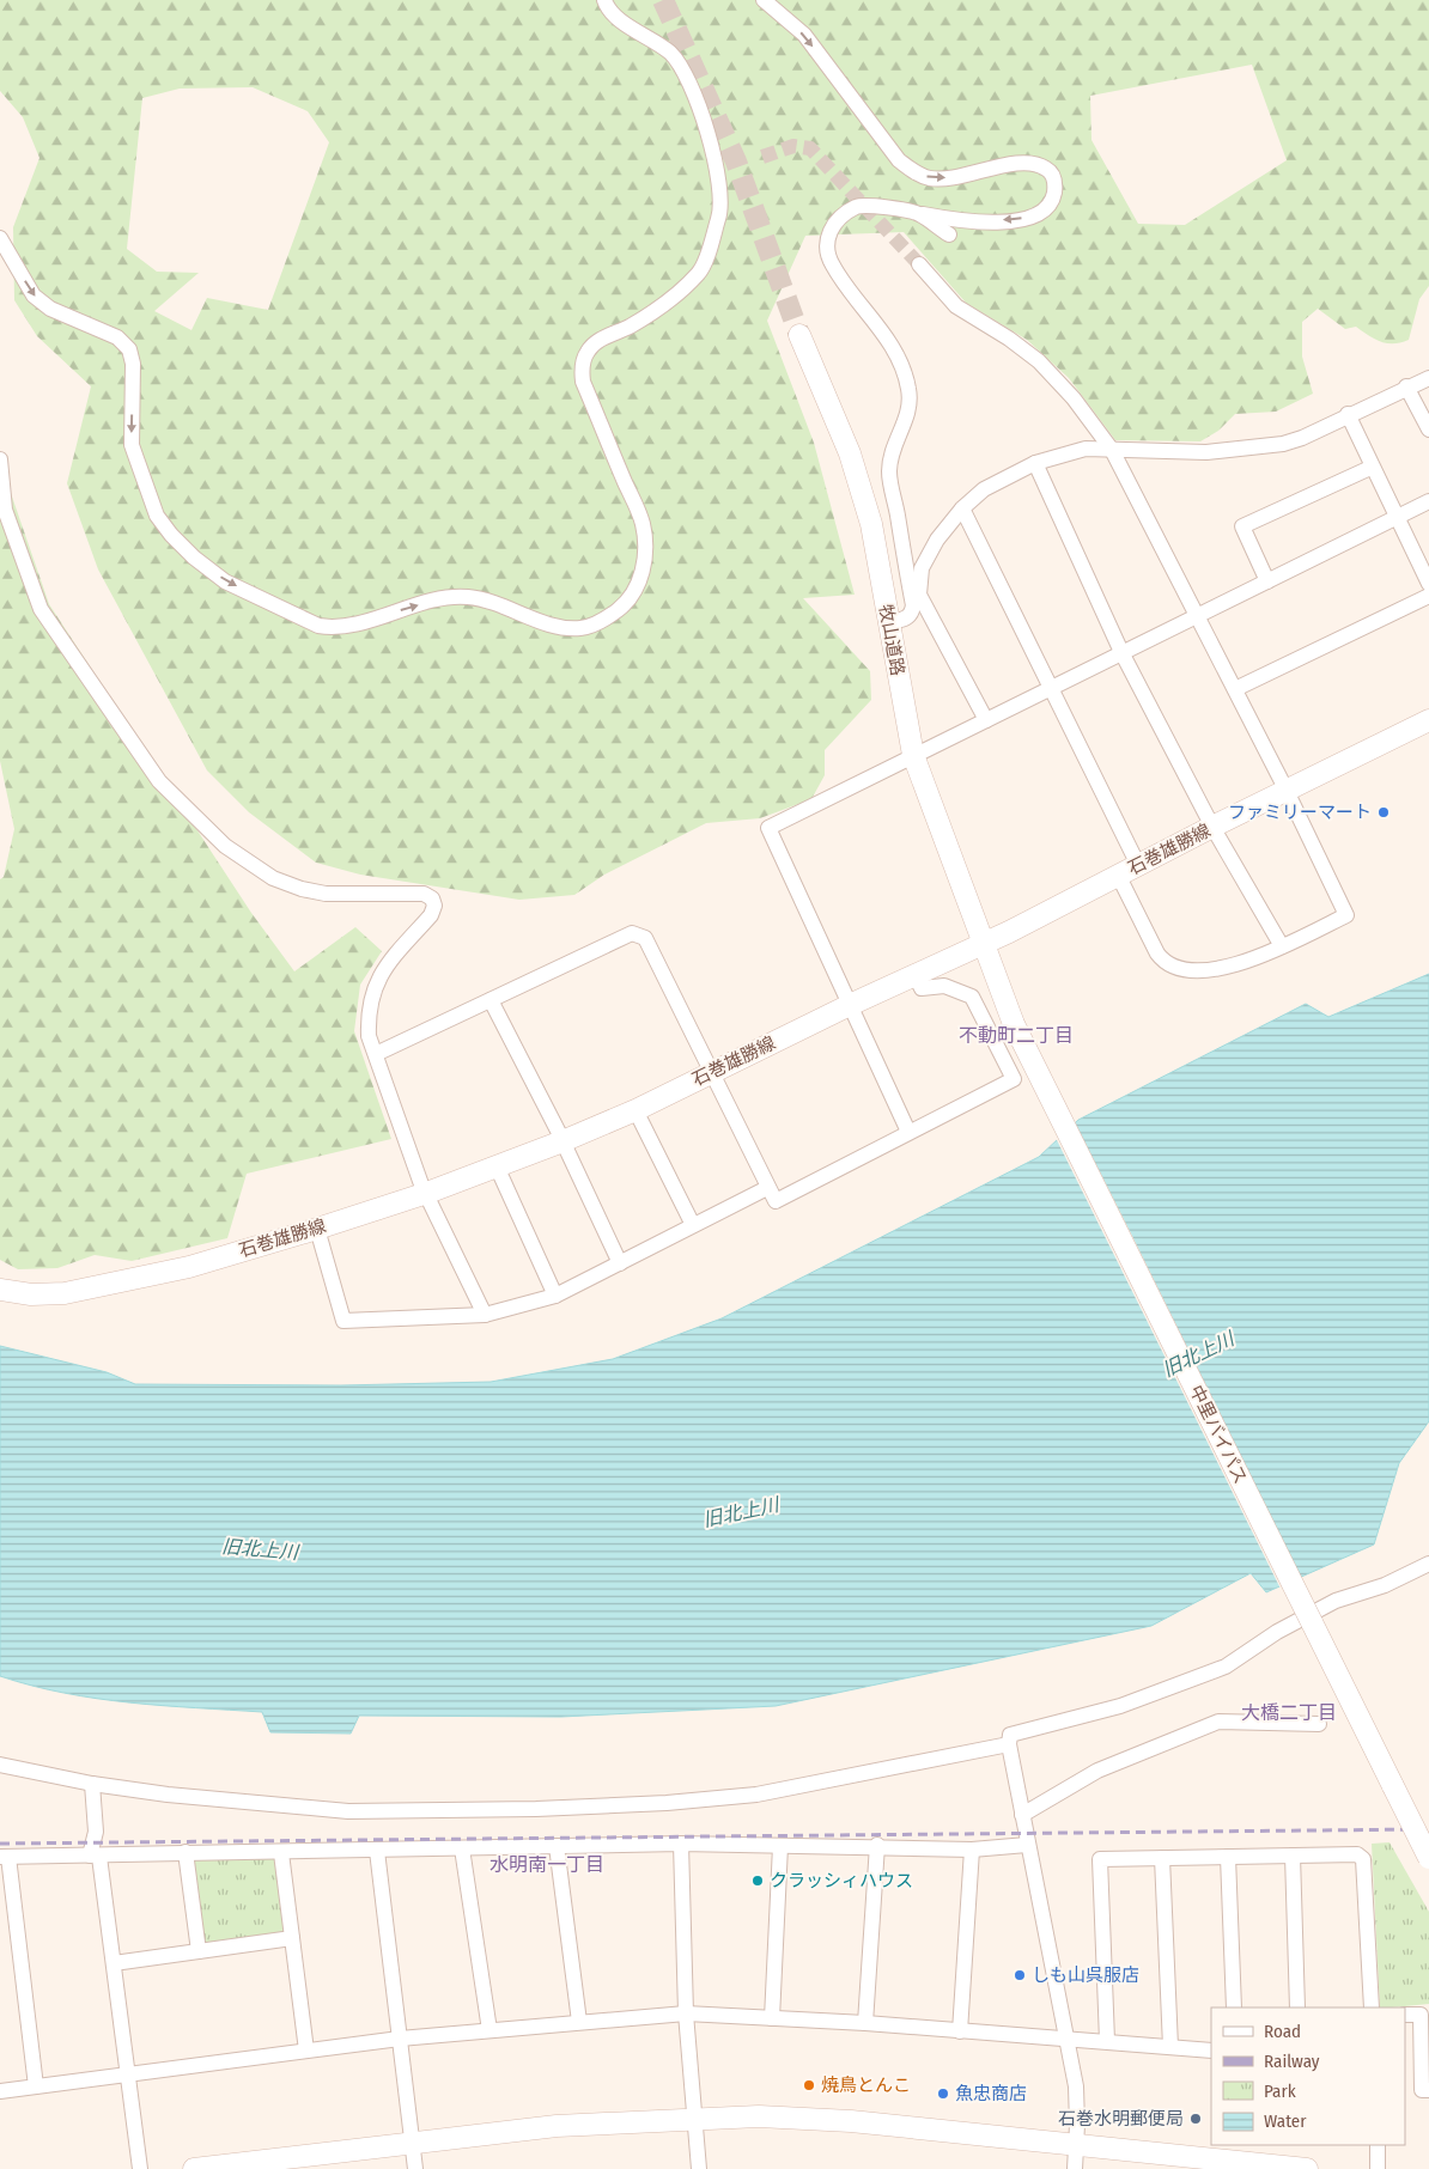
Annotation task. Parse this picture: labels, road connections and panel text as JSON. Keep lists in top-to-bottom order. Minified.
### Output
{"streets":{"street":["牧山道路","石巻雄勝線","中里バイパス"]},"crossings":[["牧山道路","石巻雄勝線"],["牧山道路","中里バイパス"],["石巻雄勝線","中里バイパス"]],"districts":["不動町二丁目","大橋二丁目","水明南一丁目"],"water":["旧北上川"],"places":["ファミリーマート","クラッシィハウス","しも山呉服店","焼鳥とんこ","魚忠商店","石巻水明郵便局"],"legend":["Road","Railway","Park","Water"]}
